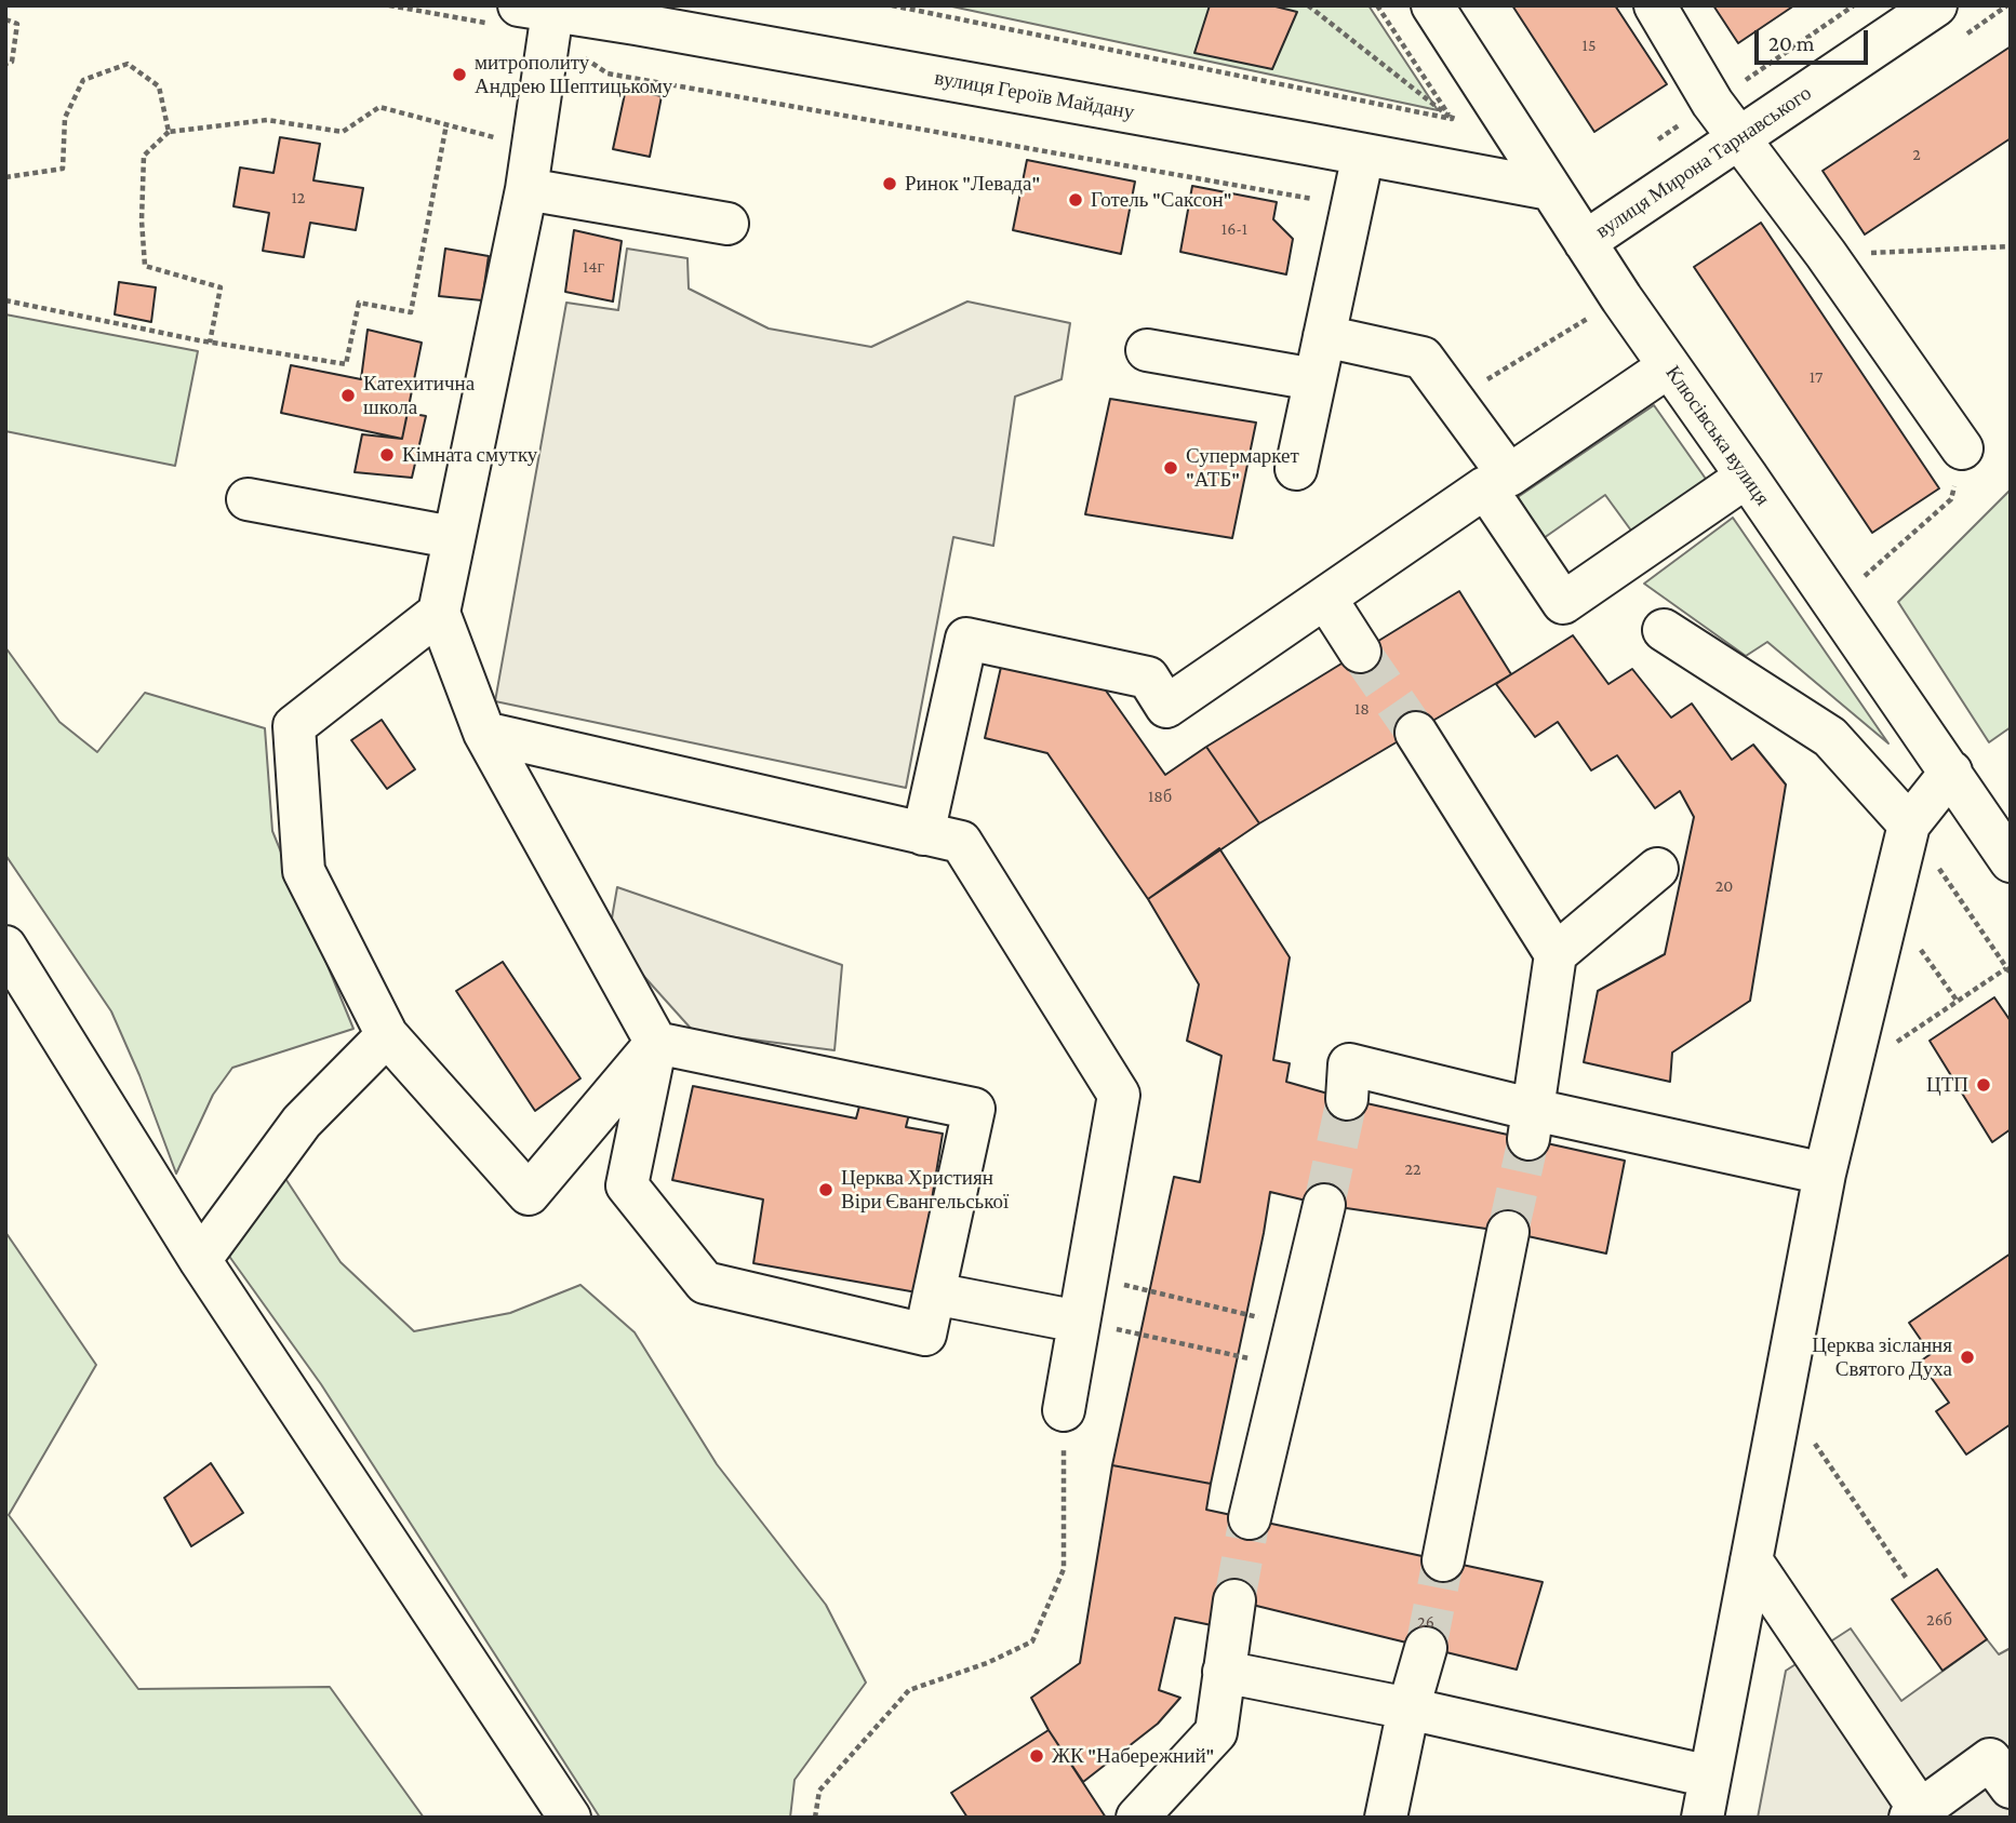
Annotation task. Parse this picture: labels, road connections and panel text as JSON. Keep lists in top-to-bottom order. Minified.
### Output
{"streets":{"street":["вулиця Героїв Майдану","вулиця Мирона Тарнавського","Клюсівська вулиця"]},"crossings":[["вулиця Героїв Майдану","Клюсівська вулиця"],["вулиця Мирона Тарнавського","Клюсівська вулиця"]],"places":["митрополиту Андрею Шептицькому","Ринок \"Левада\"","Готель \"Саксон\"","Катехитична школа","Кімната смутку","Супермаркет \"АТБ\"","ЦТП","Церква Християн Віри Євангельської","Церква зіслання Святого Духа","ЖК \"Набережний\""],"house_numbers":["15","2","12","16-1","14г","17","18","18б","20","22","26б","26"],"scale_bar":"20 m"}
